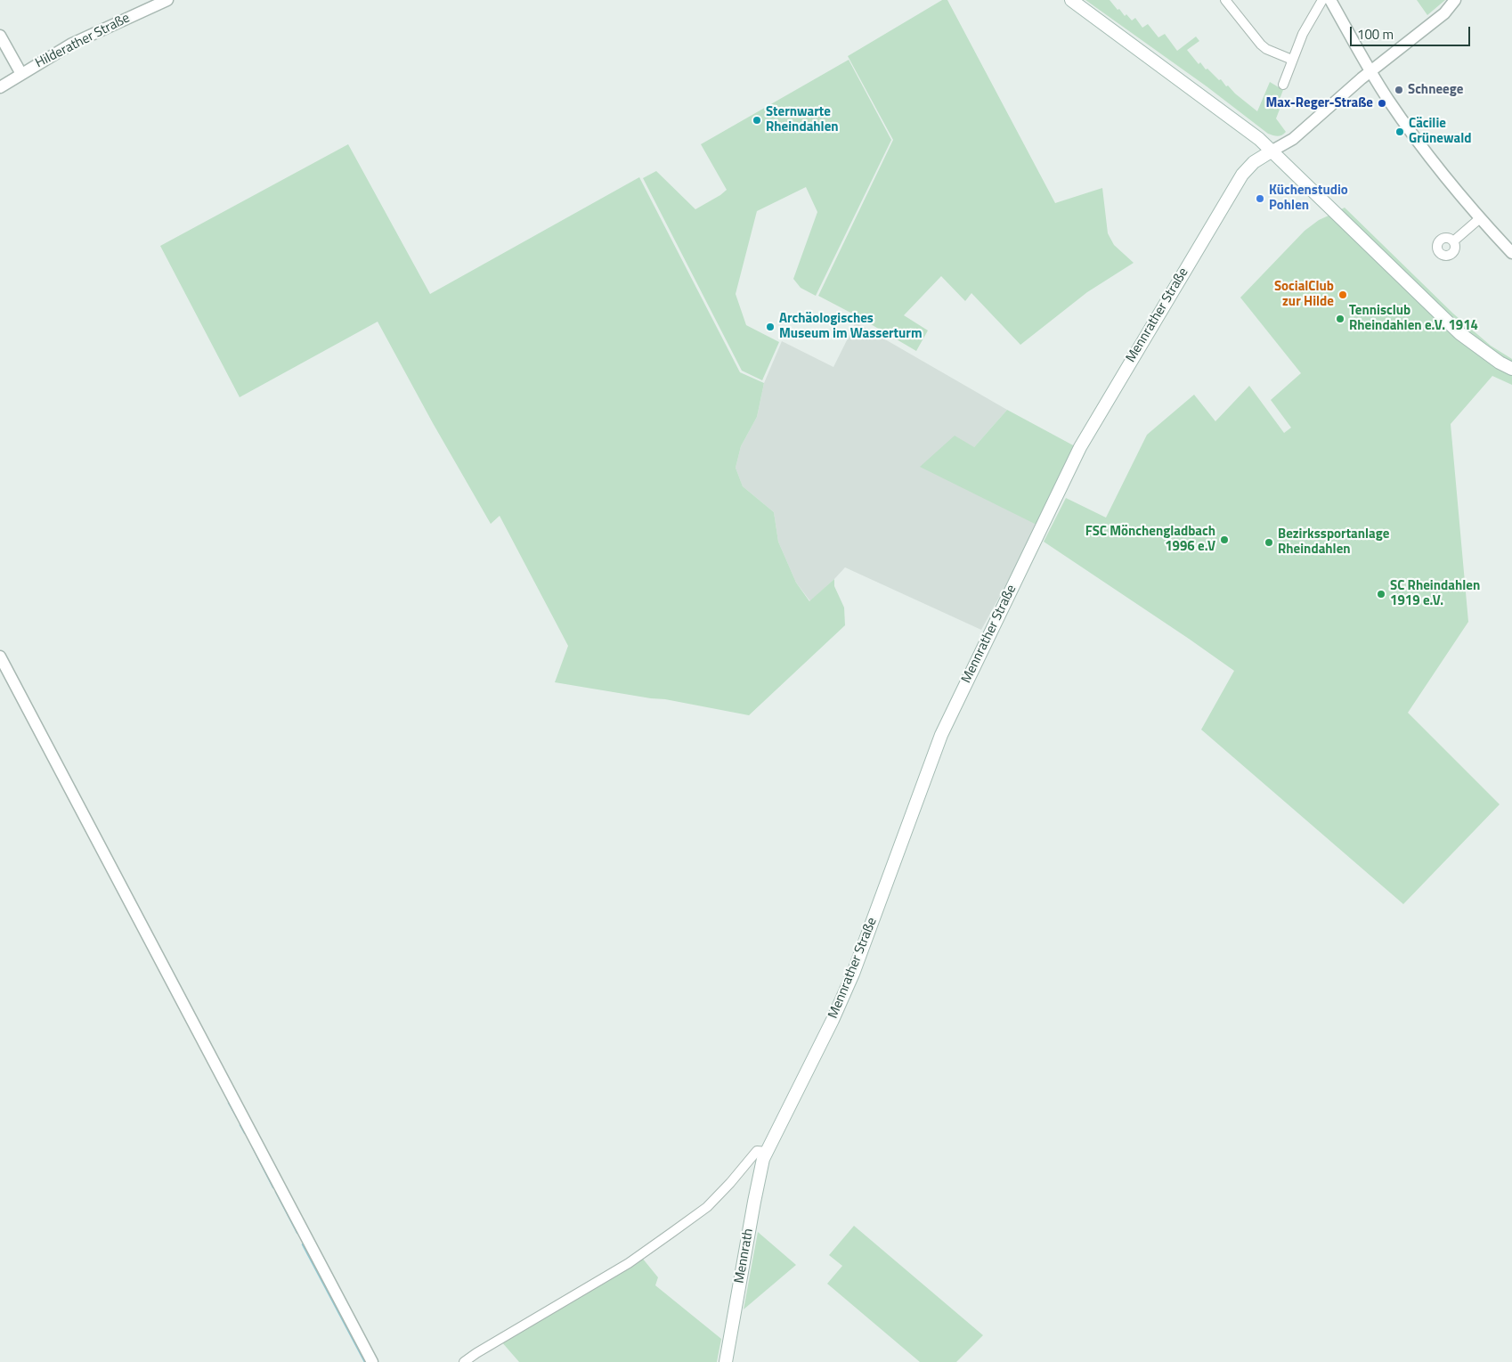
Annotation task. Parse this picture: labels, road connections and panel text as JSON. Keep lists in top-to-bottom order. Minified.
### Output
{"streets":{"main road":["Mennrather Straße","Mennrath"],"street":["Hilderather Straße"]},"crossings":[["Mennrather Straße","Mennrath"]],"places":["Schneege","Max-Reger-Straße","Sternwarte Rheindahlen","Cäcilie Grünewald","Küchenstudio Pohlen","SocialClub zur Hilde","Tennisclub Rheindahlen e.V. 1914","Archäologisches Museum im Wasserturm","FSC Mönchengladbach 1996 e.V","Bezirkssportanlage Rheindahlen","SC Rheindahlen 1919 e.V."],"scale_bar":"100 m"}
